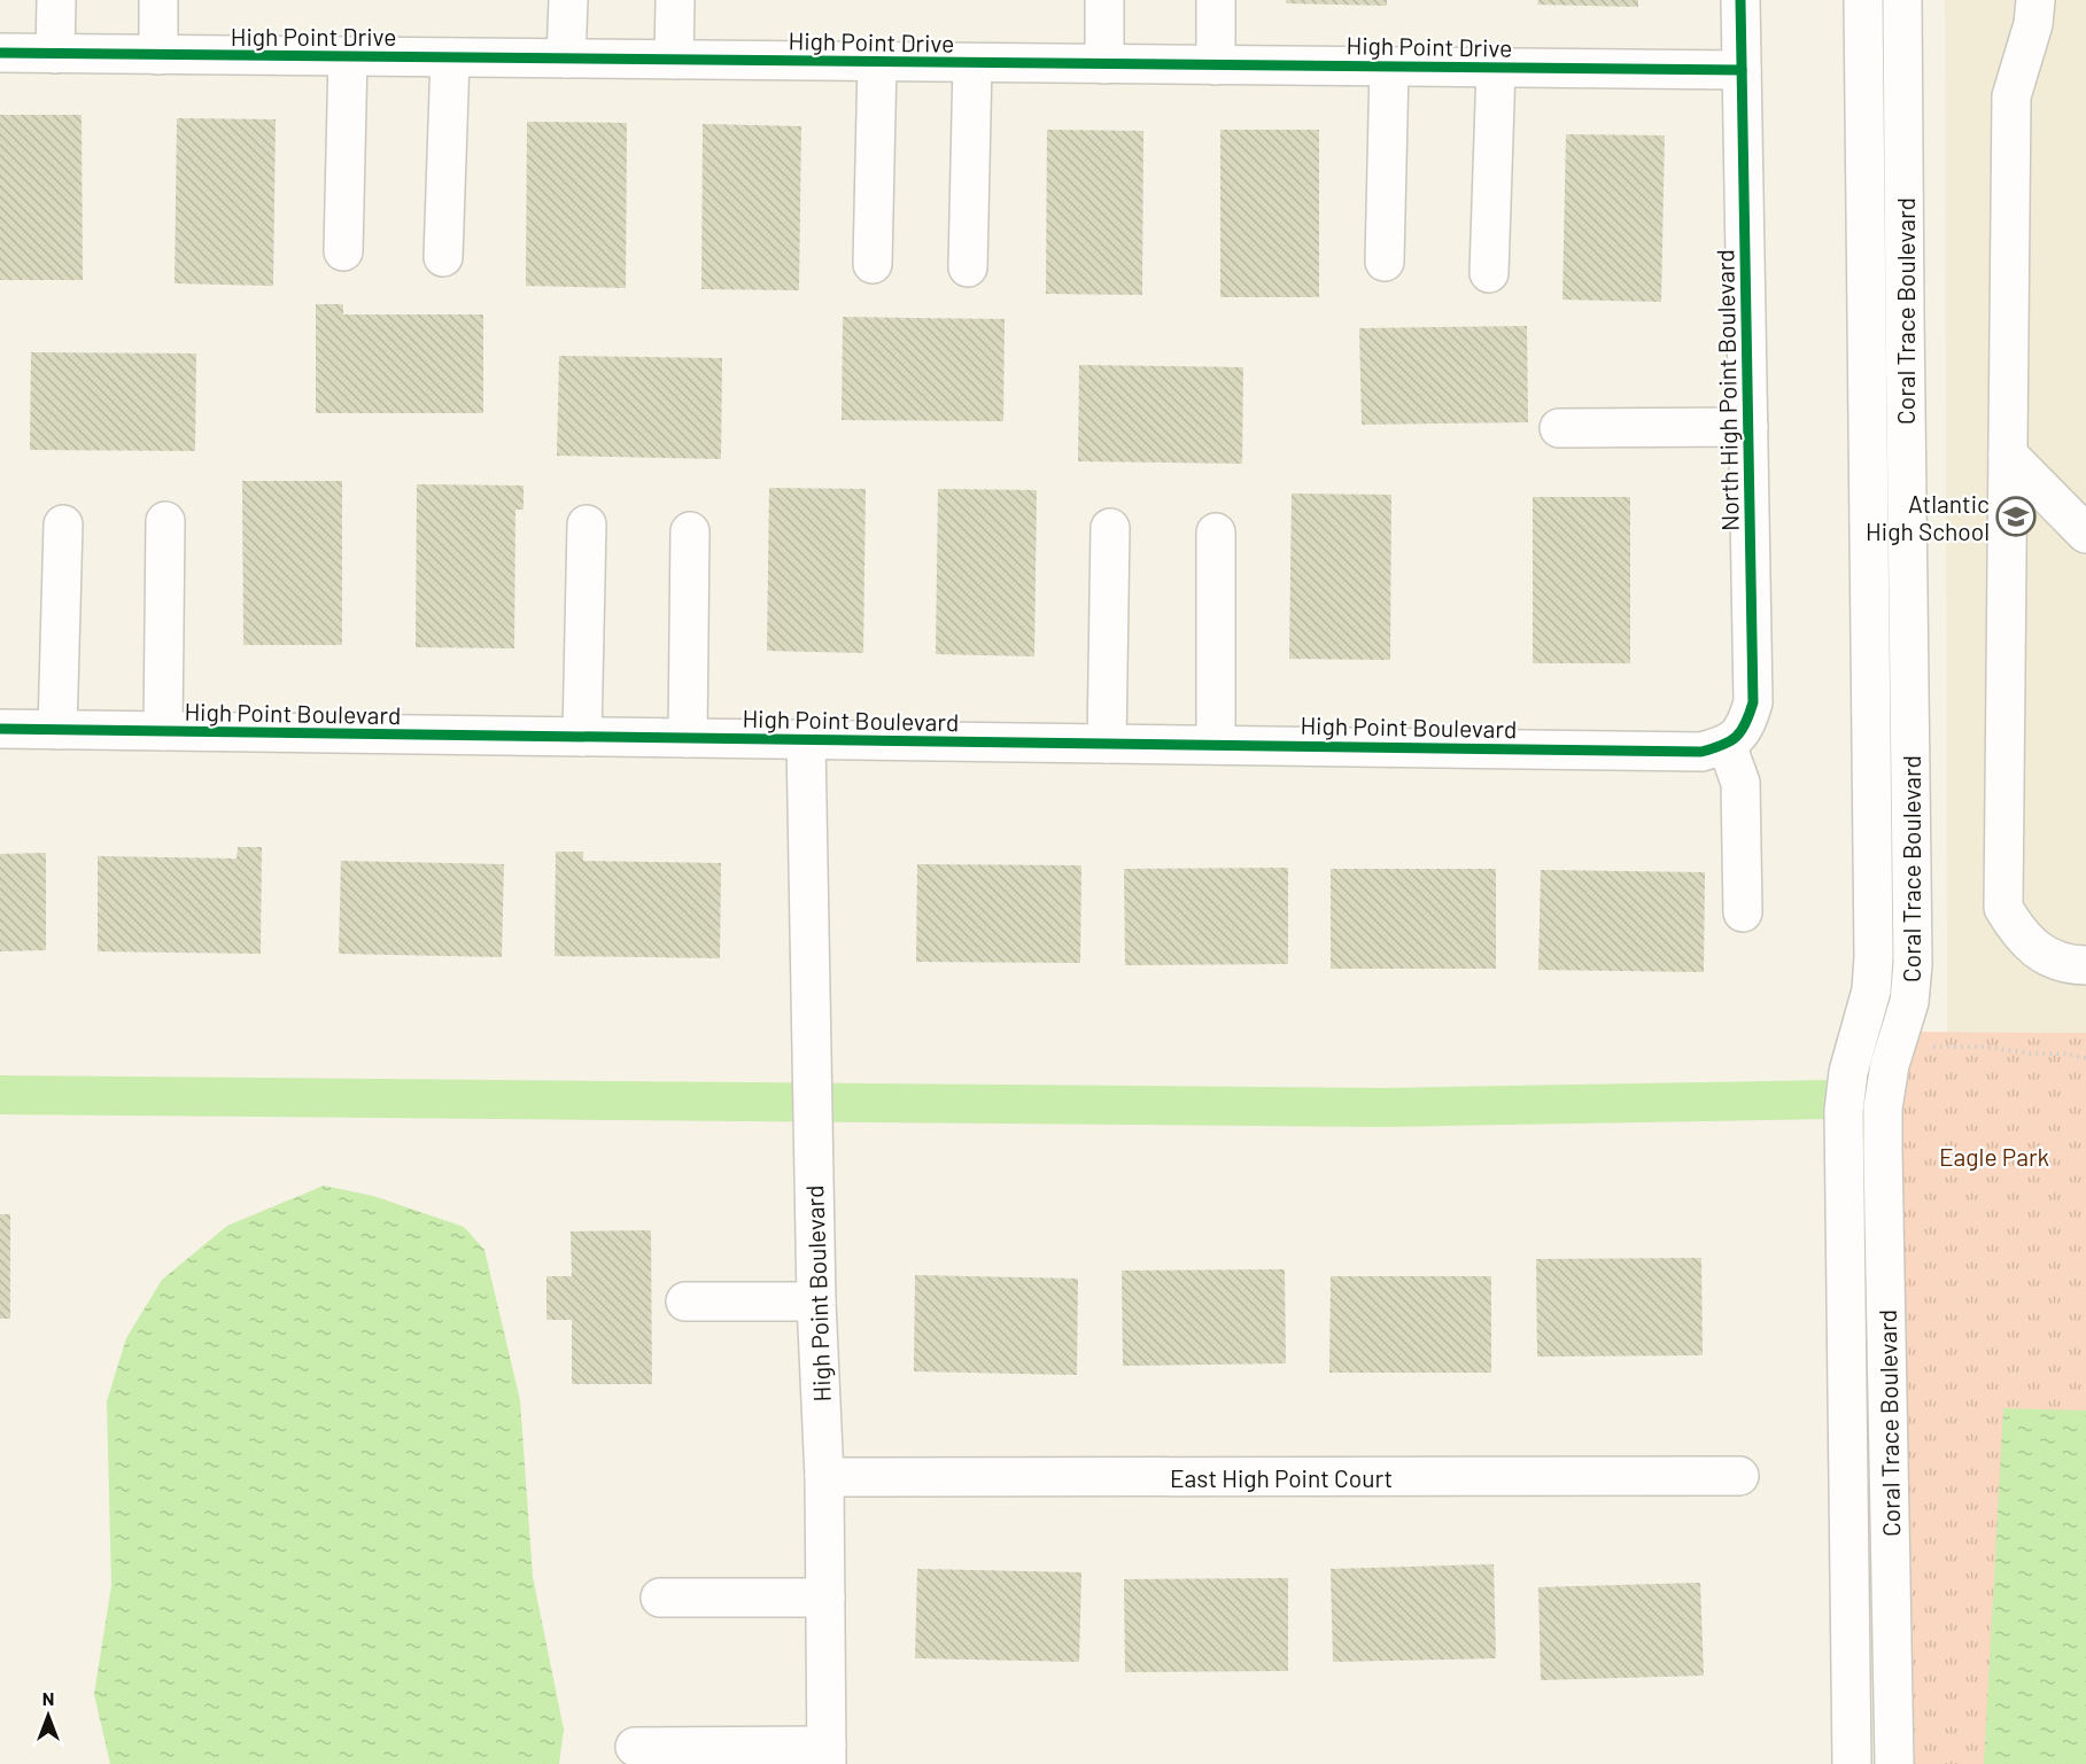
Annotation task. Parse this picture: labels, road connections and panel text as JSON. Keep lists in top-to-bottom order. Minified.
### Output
{"streets":{"street":["High Point Drive","Coral Trace Boulevard","North High Point Boulevard","High Point Boulevard","East High Point Court"]},"crossings":[["High Point Drive","North High Point Boulevard"],["North High Point Boulevard","High Point Boulevard"],["High Point Boulevard","East High Point Court"]],"parks":["Eagle Park"],"places":{"school or university":["Atlantic High School"]},"north":"top"}
